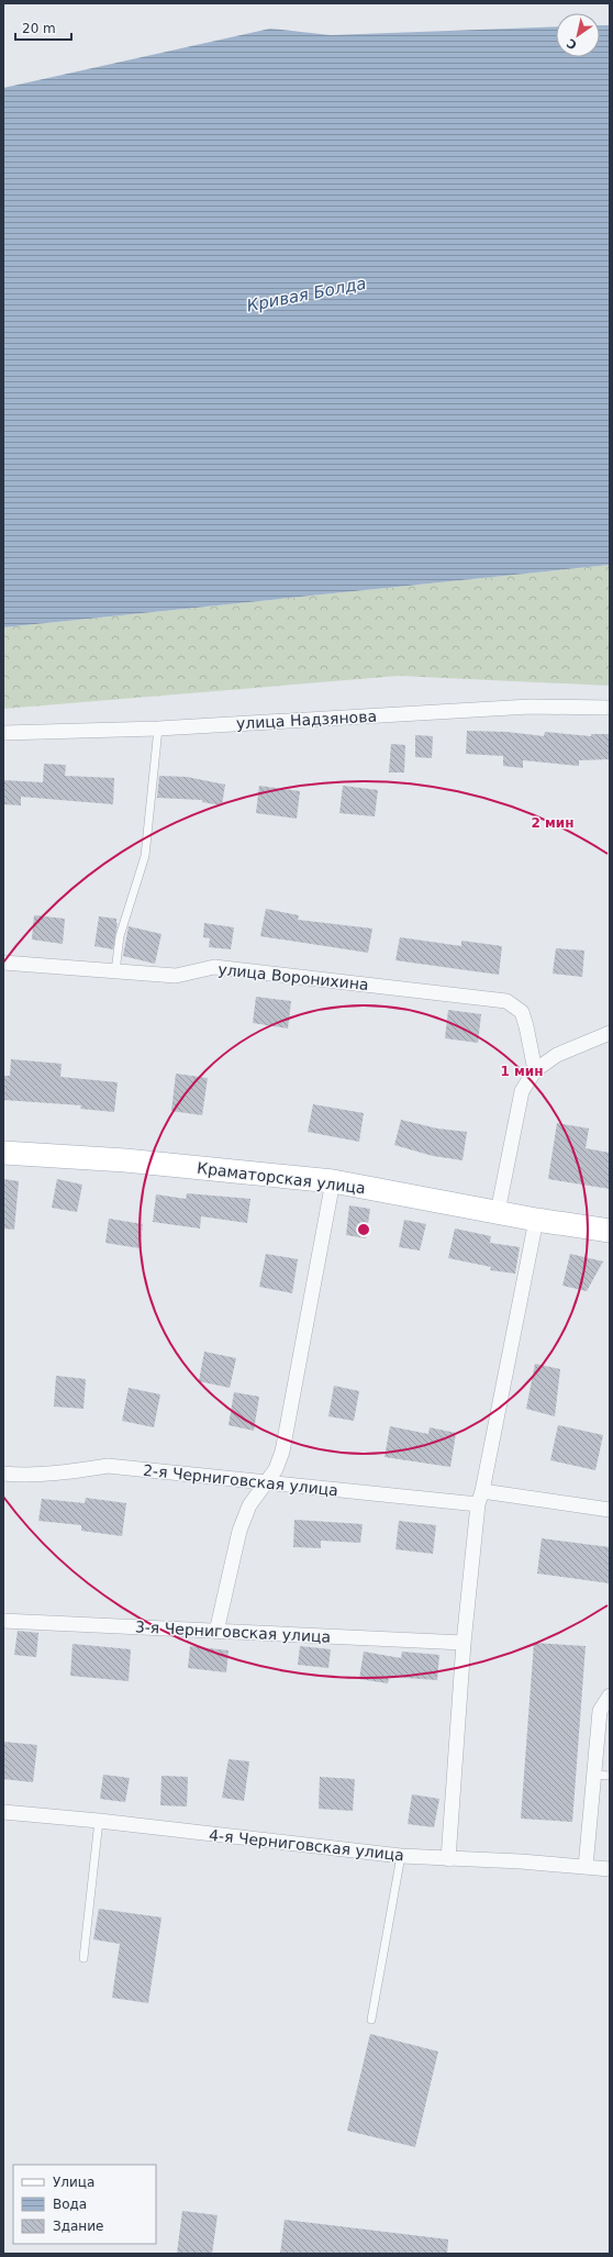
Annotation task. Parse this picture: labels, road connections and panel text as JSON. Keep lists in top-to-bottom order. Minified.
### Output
{"streets":{"main road":["Краматорская улица"],"street":["улица Надзянова","улица Воронихина","2-я Черниговская улица","3-я Черниговская улица","4-я Черниговская улица"]},"water":["Кривая Болда"],"legend":["Улица","Вода","Здание"],"scale_bar":"20 m","north":"bottom left","rings":["2 мин","1 мин"]}
